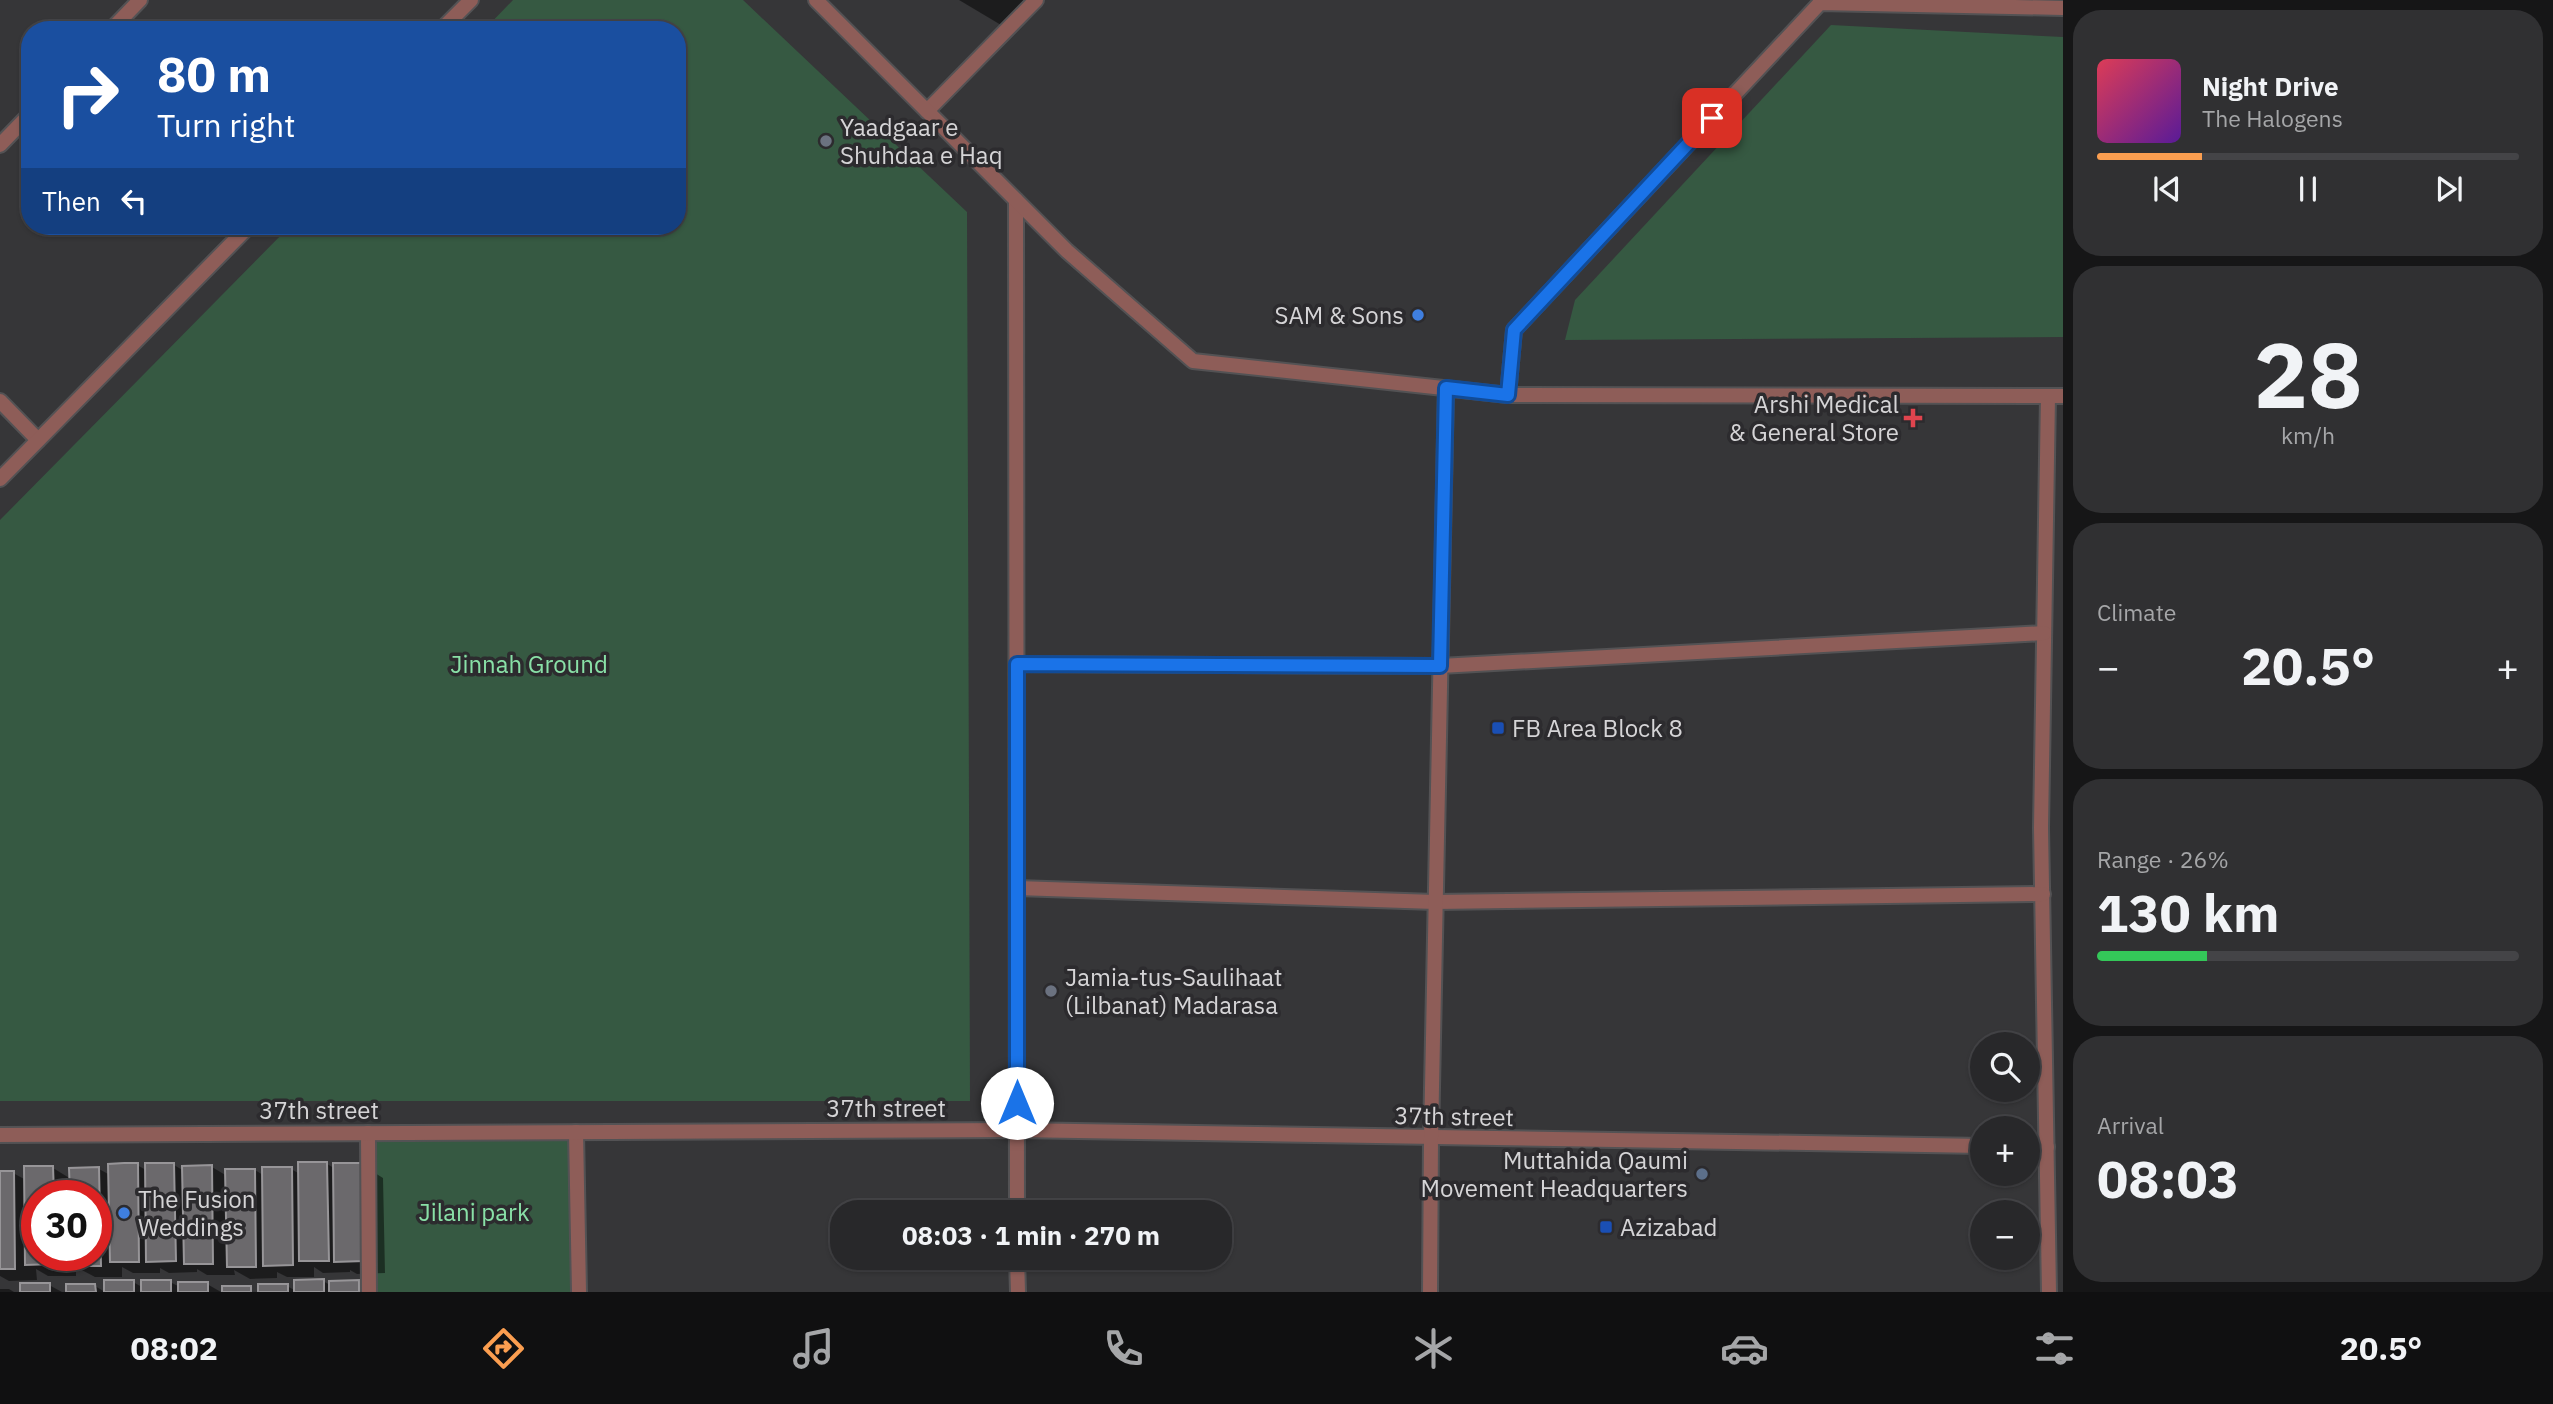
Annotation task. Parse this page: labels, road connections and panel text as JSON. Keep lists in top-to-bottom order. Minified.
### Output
{"streets":{"street":["37th street"]},"parks":["Jinnah Ground","Jilani park"],"places":{"other":["Yaadgaar e Shuhdaa e Haq","SAM & Sons","Jamia-tus-Saulihaat (Lilbanat) Madarasa","Muttahida Qaumi Movement Headquarters","The Fusion Weddings"],"health":["Arshi Medical & General Store"],"transit":["FB Area Block 8","Azizabad"]},"page":{"turn":["80 m","Turn right"],"song":["Night Drive","The Halogens"],"then":"Then","tile":[["28","km/h"],"Climate",["Range · 26%","130 km"],["Arrival","08:03"]],"heat":["−","20.5°","+"],"map_buttons":["+","−"],"limit":"30","trip":"08:03 · 1 min · 270 m","tabs":["08:02","20.5°"]}}
